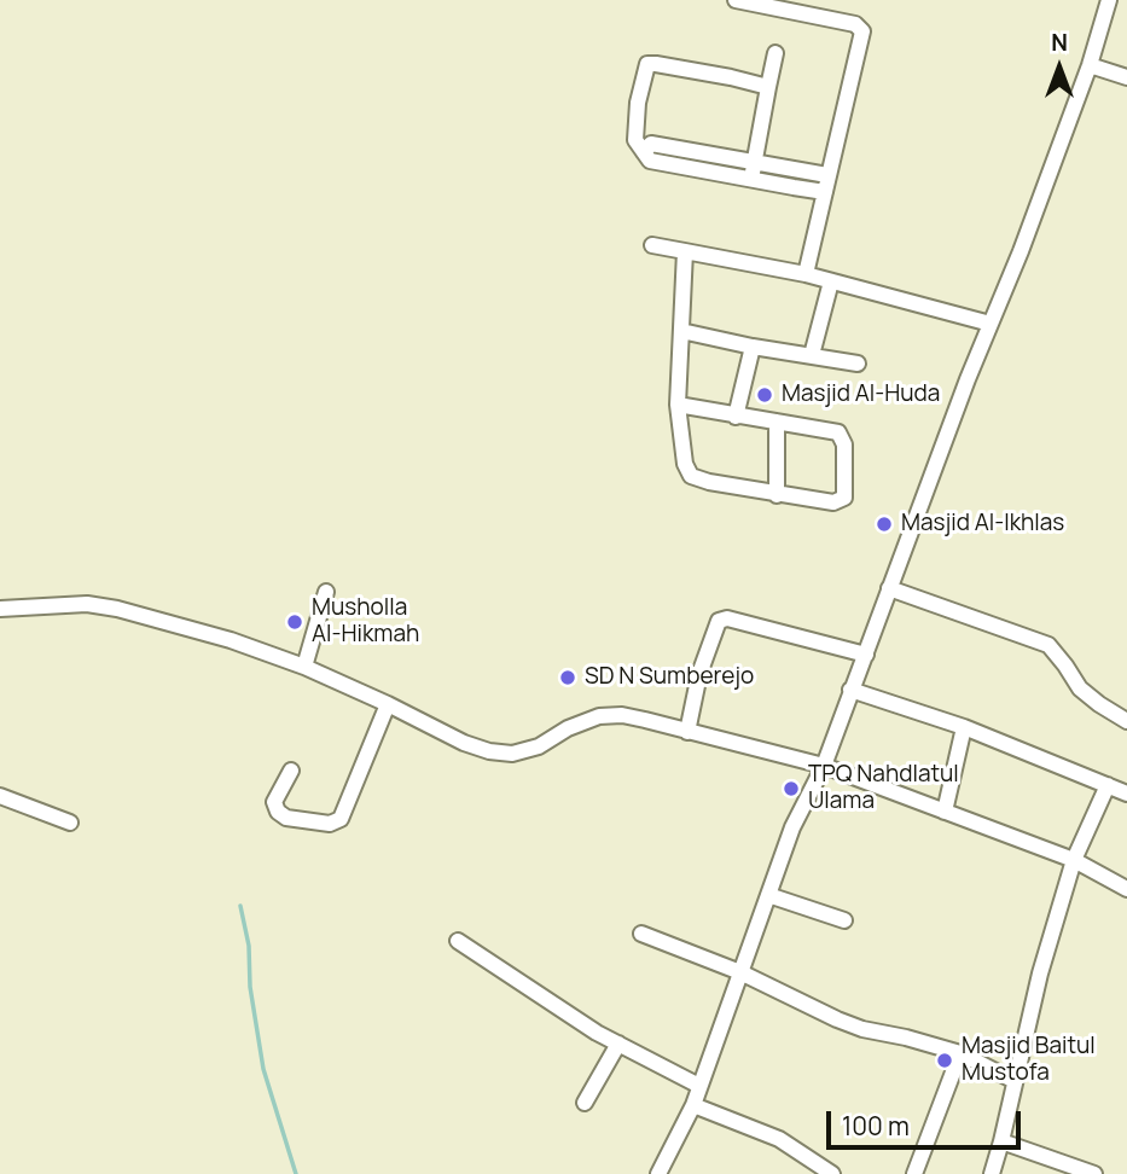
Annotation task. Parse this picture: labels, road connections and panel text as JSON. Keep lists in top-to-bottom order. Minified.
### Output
{"places":["Masjid Al-Huda","Masjid Al-Ikhlas","Musholla Al-Hikmah","SD N Sumberejo","TPQ Nahdlatul Ulama","Masjid Baitul Mustofa"],"scale_bar":"100 m","north":"top"}
